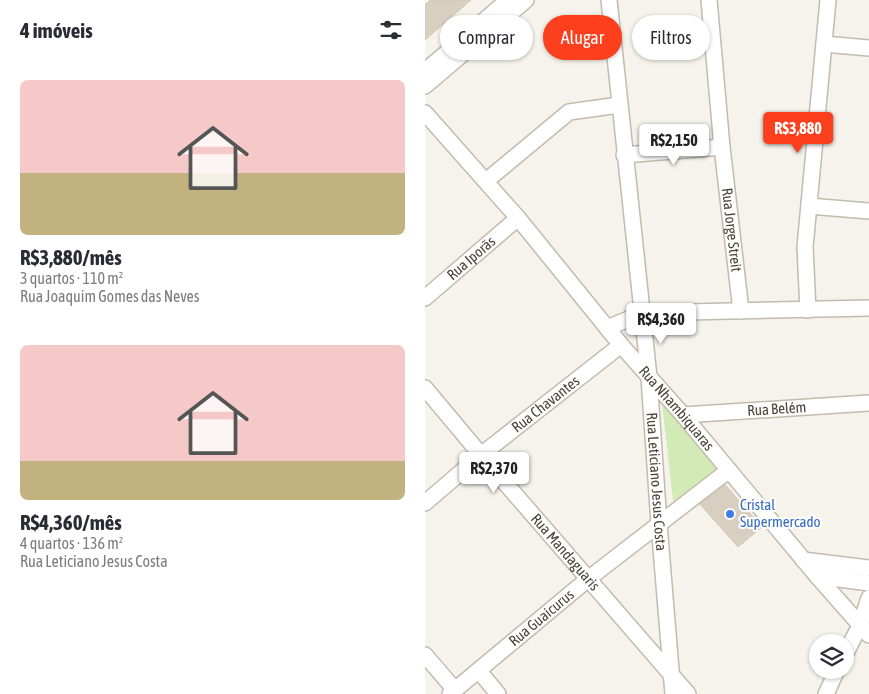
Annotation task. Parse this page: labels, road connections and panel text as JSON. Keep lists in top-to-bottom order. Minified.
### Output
{"streets":{"street":["Rua Jorge Streit","Rua Iporãs","Rua Chavantes","Rua Nhambiquaras","Rua Belém","Rua Leticiano Jesus Costa","Rua Mandaguaris","Rua Guaicurus"]},"crossings":[["Rua Iporãs","Rua Nhambiquaras"],["Rua Chavantes","Rua Nhambiquaras"],["Rua Chavantes","Rua Mandaguaris"],["Rua Nhambiquaras","Rua Belém"],["Rua Nhambiquaras","Rua Leticiano Jesus Costa"],["Rua Nhambiquaras","Rua Guaicurus"],["Rua Leticiano Jesus Costa","Rua Mandaguaris"],["Rua Leticiano Jesus Costa","Rua Guaicurus"],["Rua Mandaguaris","Rua Guaicurus"]],"places":["Cristal Supermercado"],"page":{"heading":"4 imóveis","chip":["Comprar","Alugar","Filtros"],"list":[{"name":"R$3,880/mês","note":"3 quartos · 110 m² · Rua Joaquim Gomes das Neves"},{"name":"R$4,360/mês","note":"4 quartos · 136 m² · Rua Leticiano Jesus Costa"}],"price":["R$3,880","R$2,150","R$4,360","R$2,370"]}}
